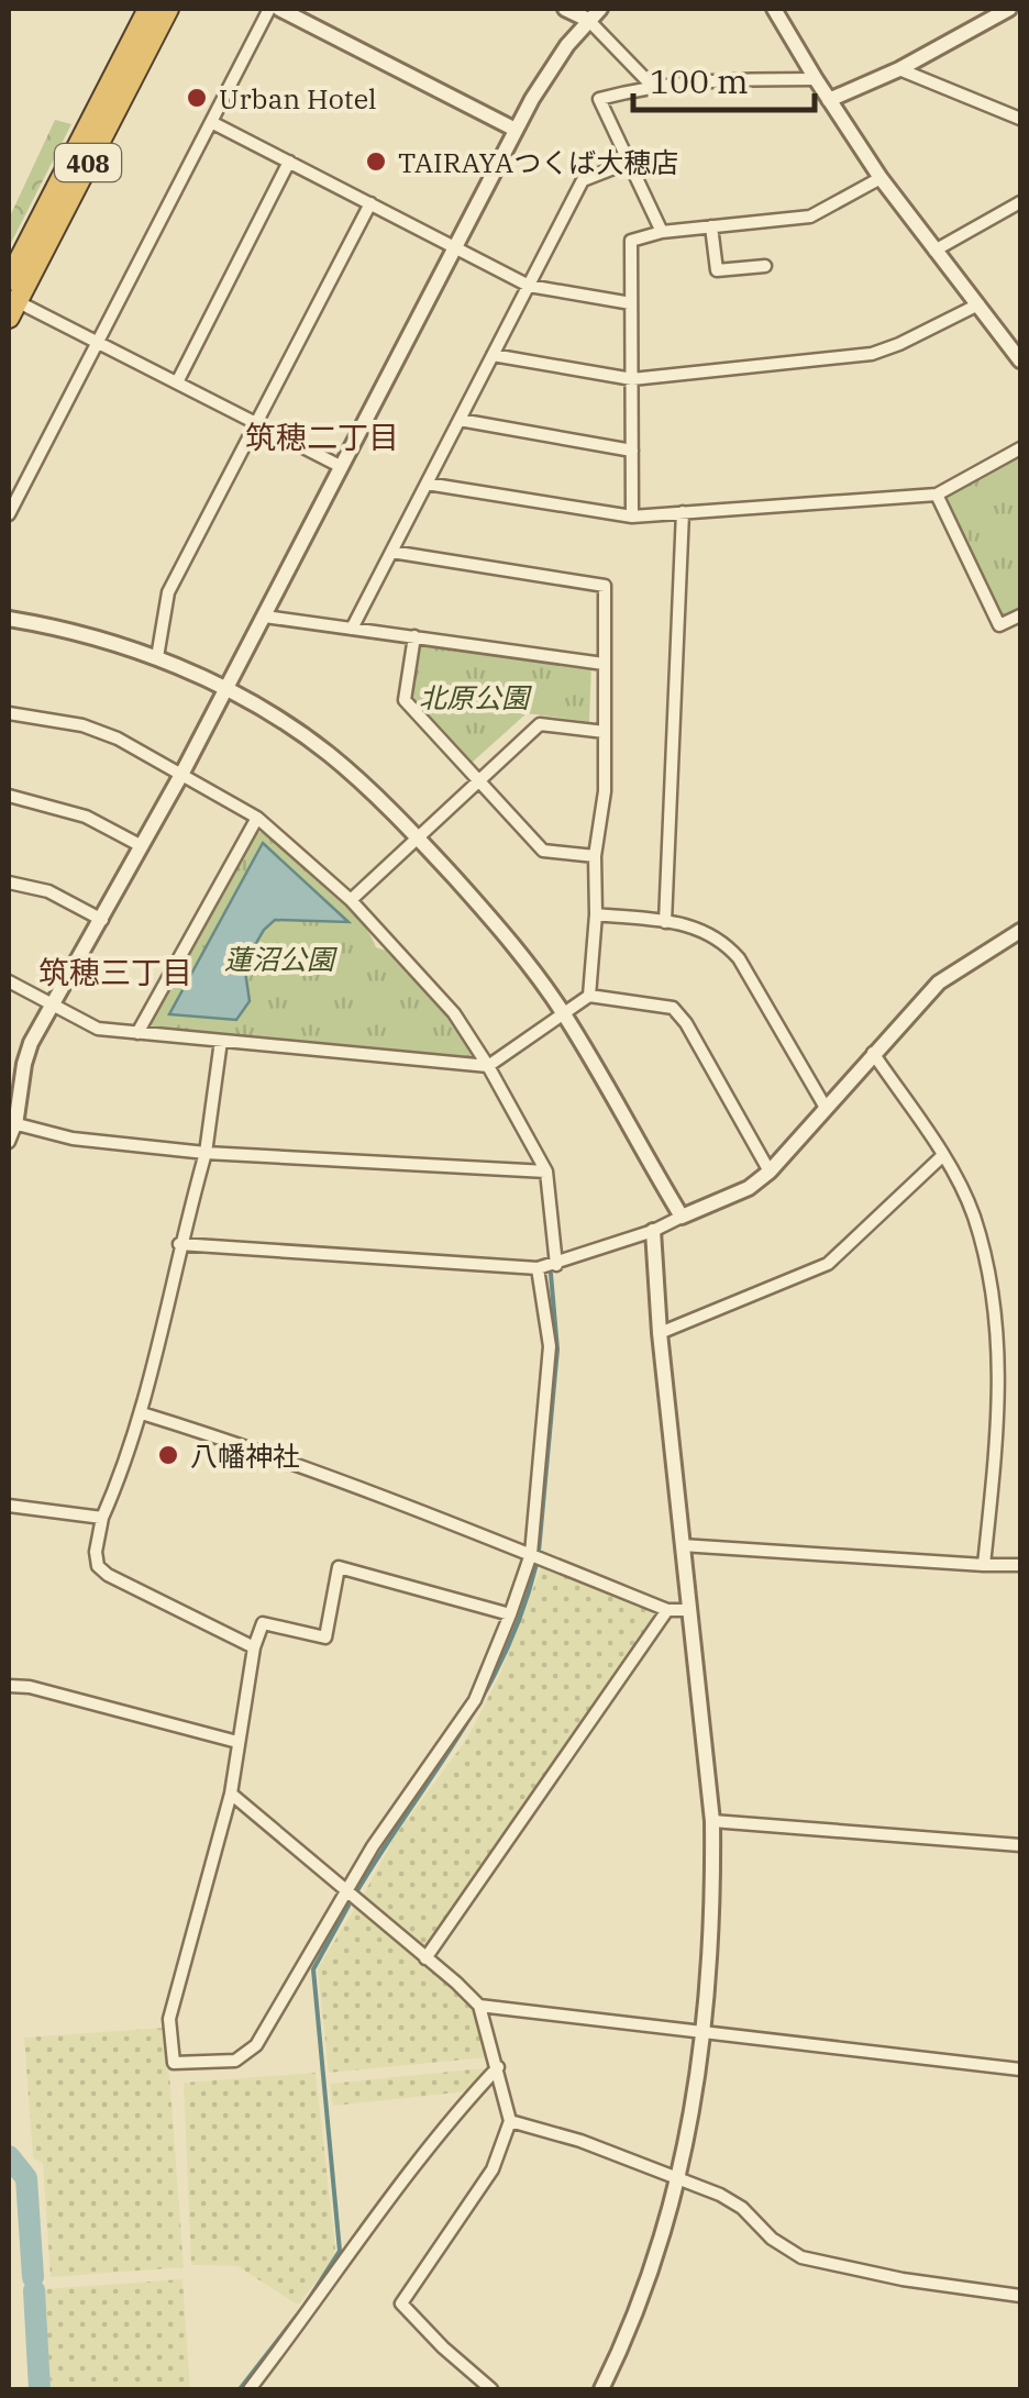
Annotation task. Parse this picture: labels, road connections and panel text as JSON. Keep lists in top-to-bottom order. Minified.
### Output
{"streets":{"highway":["408"]},"districts":["筑穂二丁目","筑穂三丁目"],"parks":["北原公園","蓮沼公園"],"places":["Urban Hotel","TAIRAYAつくば大穂店","八幡神社"],"scale_bar":"100 m"}
